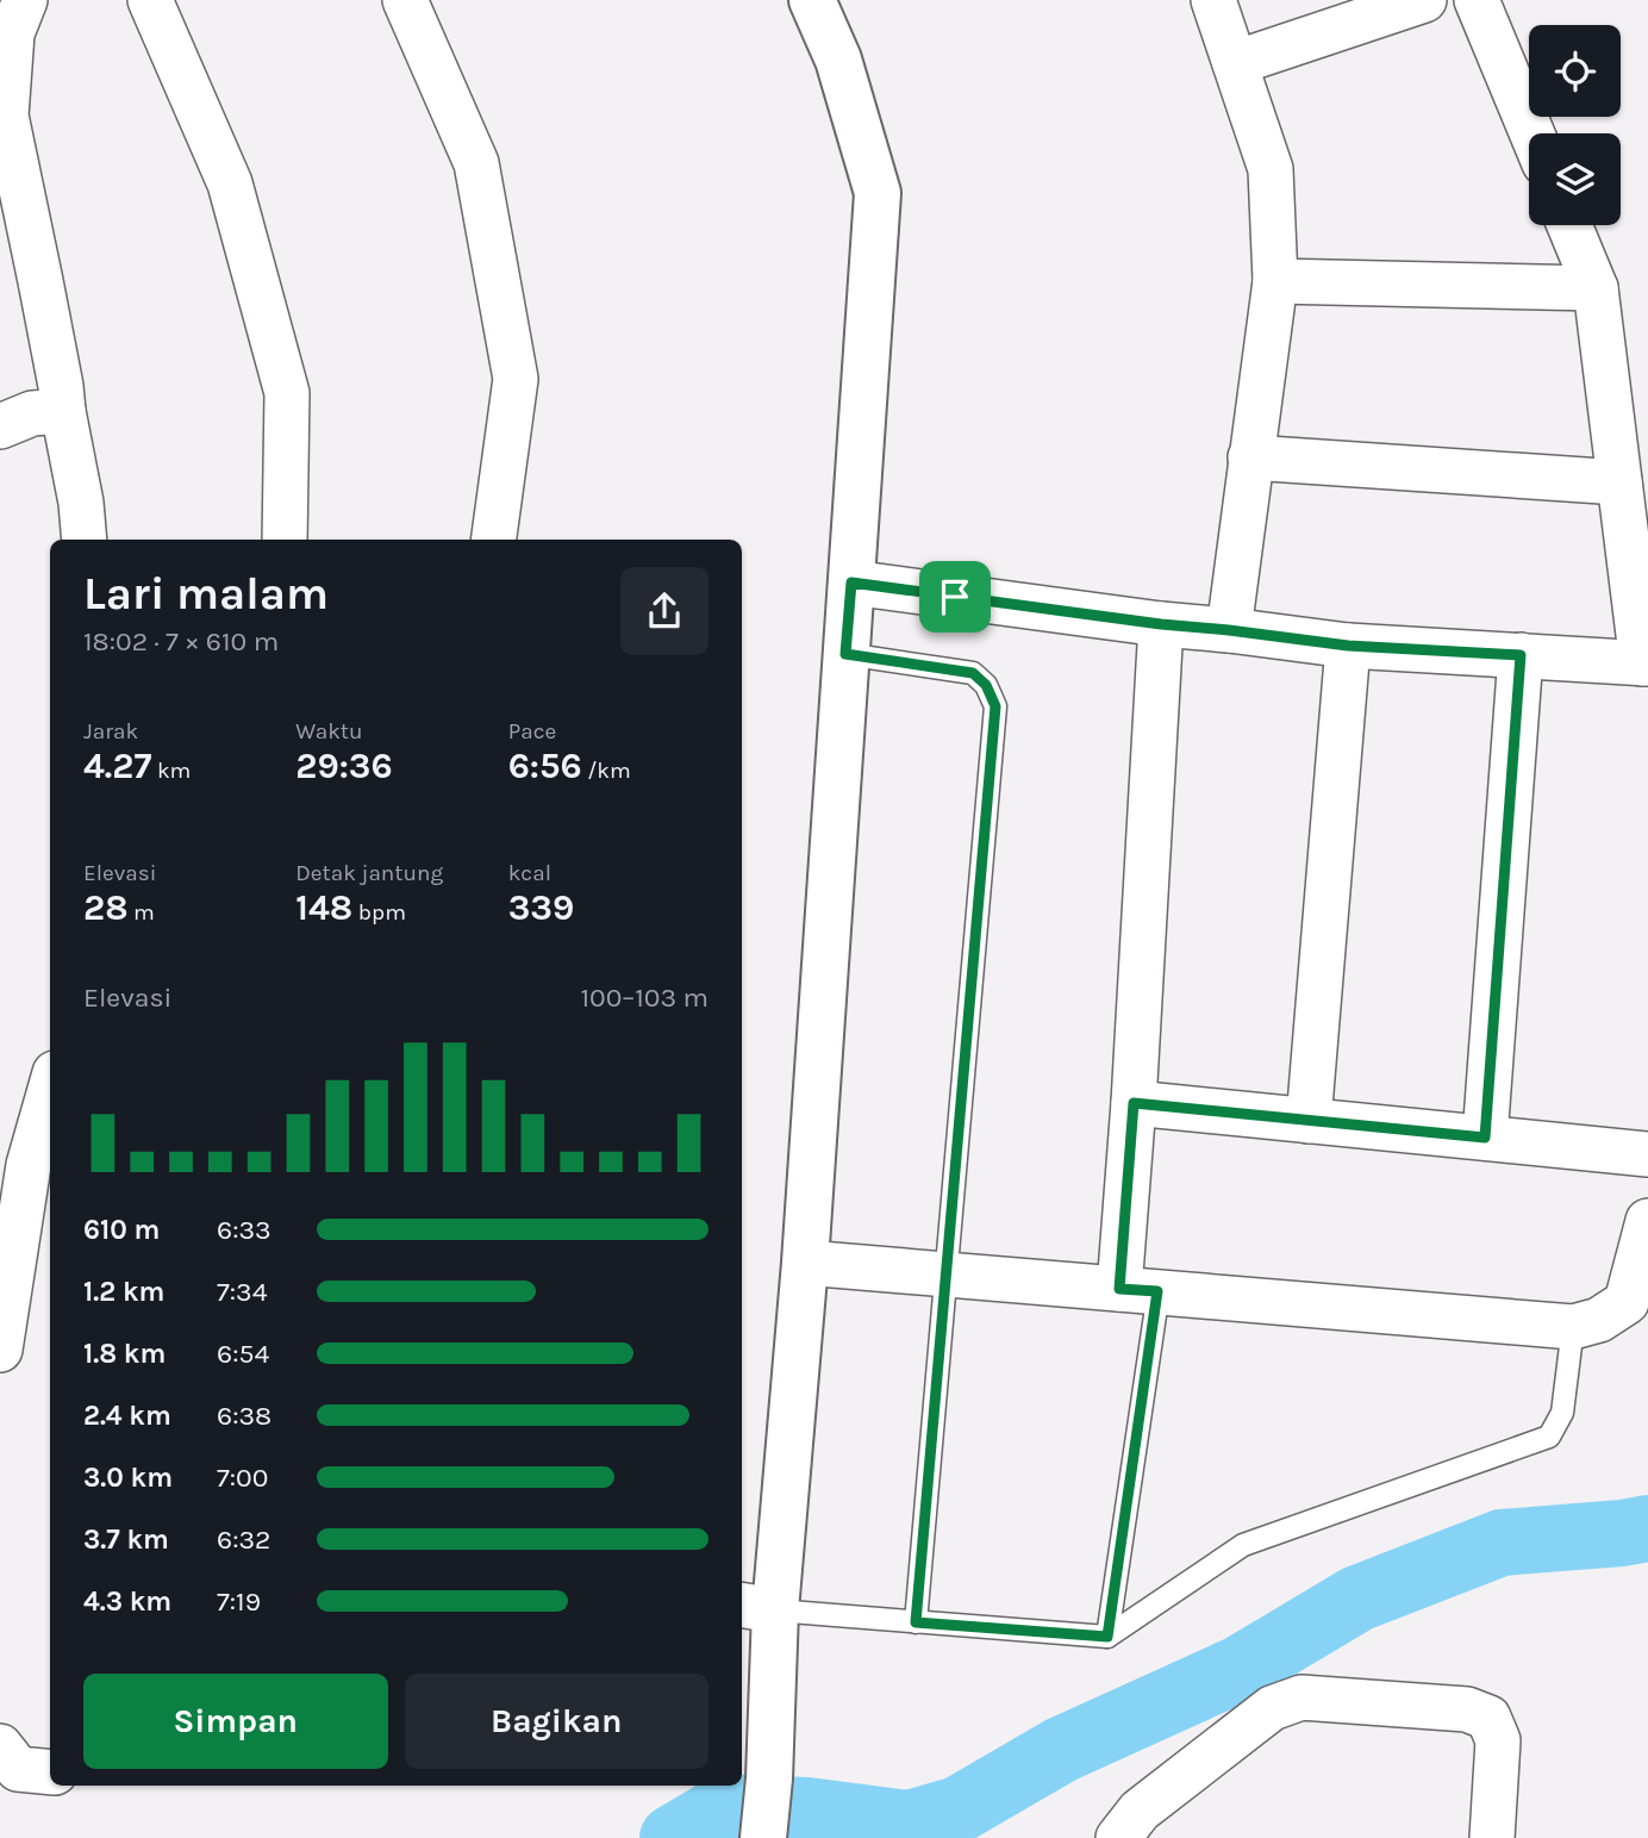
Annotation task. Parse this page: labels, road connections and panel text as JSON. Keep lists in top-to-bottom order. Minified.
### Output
{"page":{"heading":["Lari malam","18:02 · 7 × 610 m"],"stats":[["Jarak","4.27 km"],["Waktu","29:36"],["Pace","6:56 /km"],["Elevasi","28 m"],["Detak jantung","148 bpm"],["kcal","339"]],"chart":["Elevasi","100–103 m"],"list":[{"name":"610 m","note":"6:33"},{"name":"1.2 km","note":"7:34"},{"name":"1.8 km","note":"6:54"},{"name":"2.4 km","note":"6:38"},{"name":"3.0 km","note":"7:00"},{"name":"3.7 km","note":"6:32"},{"name":"4.3 km","note":"7:19"}],"buttons":["Simpan","Bagikan"]}}
